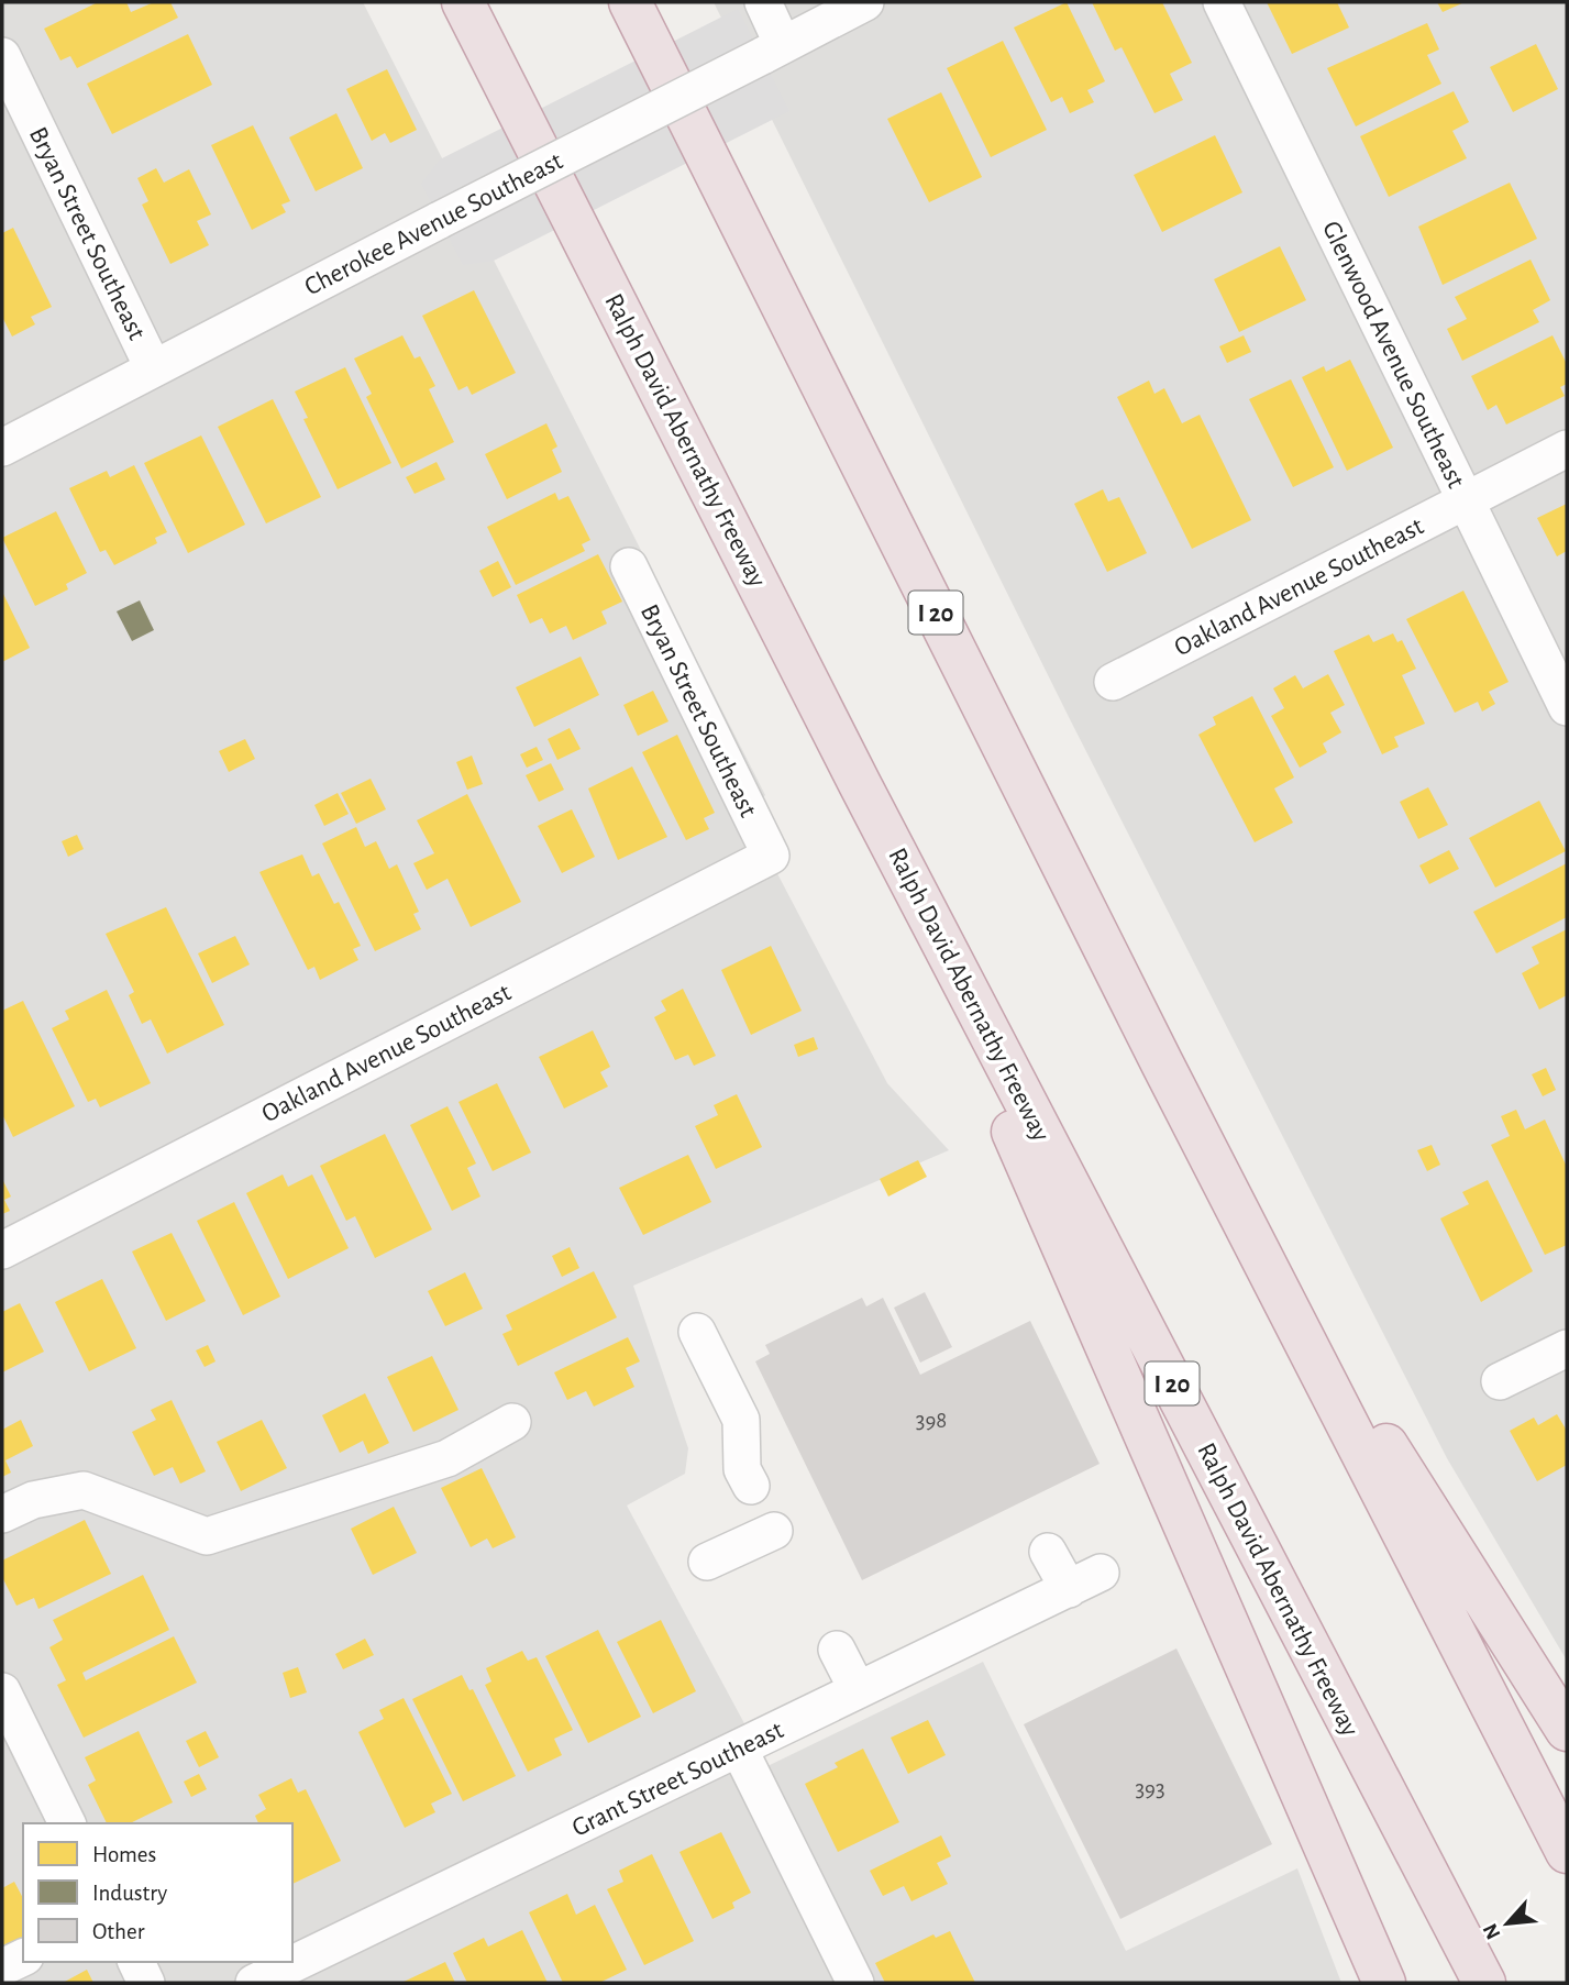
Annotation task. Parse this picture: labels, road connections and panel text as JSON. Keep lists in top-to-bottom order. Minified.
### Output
{"streets":{"highway":["Ralph David Abernathy Freeway","I 20"],"street":["Cherokee Avenue Southeast","Bryan Street Southeast","Glenwood Avenue Southeast","Oakland Avenue Southeast","Grant Street Southeast"]},"crossings":[["Cherokee Avenue Southeast","Bryan Street Southeast"],["Bryan Street Southeast","Oakland Avenue Southeast"],["Glenwood Avenue Southeast","Oakland Avenue Southeast"]],"house_numbers":["398","393"],"legend":["Homes","Industry","Other"],"north":"bottom left"}
